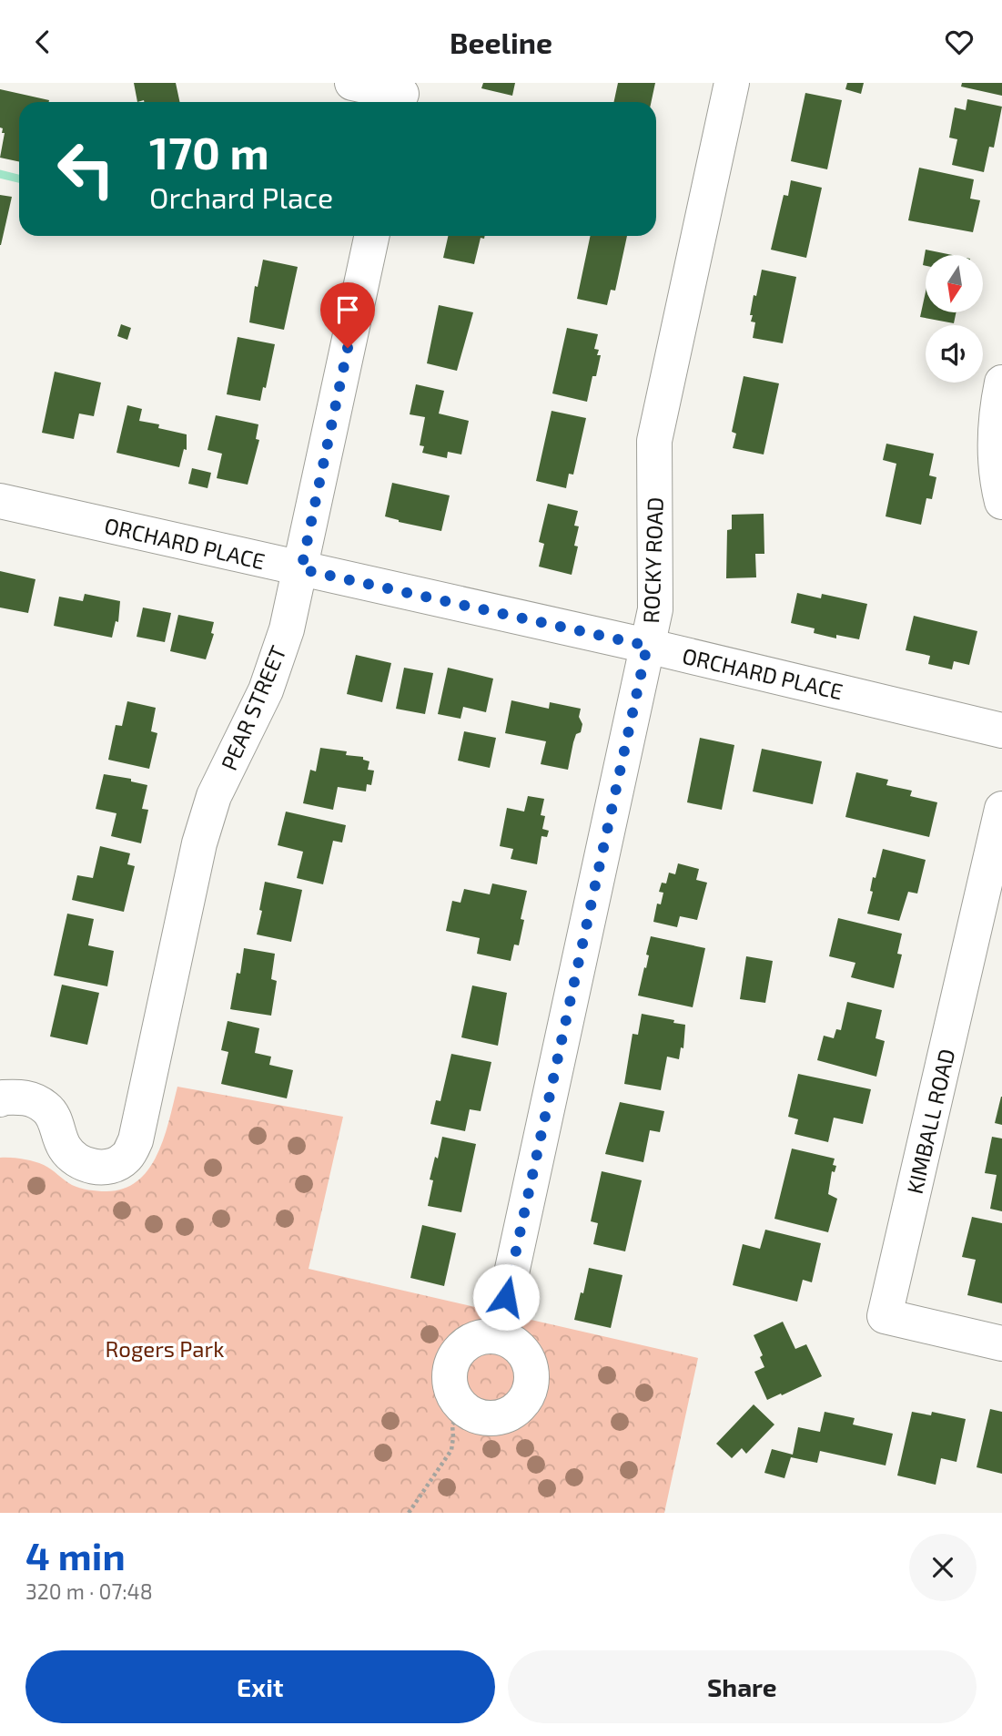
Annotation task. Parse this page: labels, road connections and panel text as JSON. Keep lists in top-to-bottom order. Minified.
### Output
{"streets":{"street":["ORCHARD PLACE","ROCKY ROAD","PEAR STREET","KIMBALL ROAD"]},"crossings":[["ORCHARD PLACE","ROCKY ROAD"],["ORCHARD PLACE","PEAR STREET"]],"parks":["Rogers Park"],"north":"bottom","page":{"header":"Beeline","turn":["170 m","Orchard Place"],"heading":["4 min","320 m · 07:48"],"buttons":["Exit","Share"]}}
